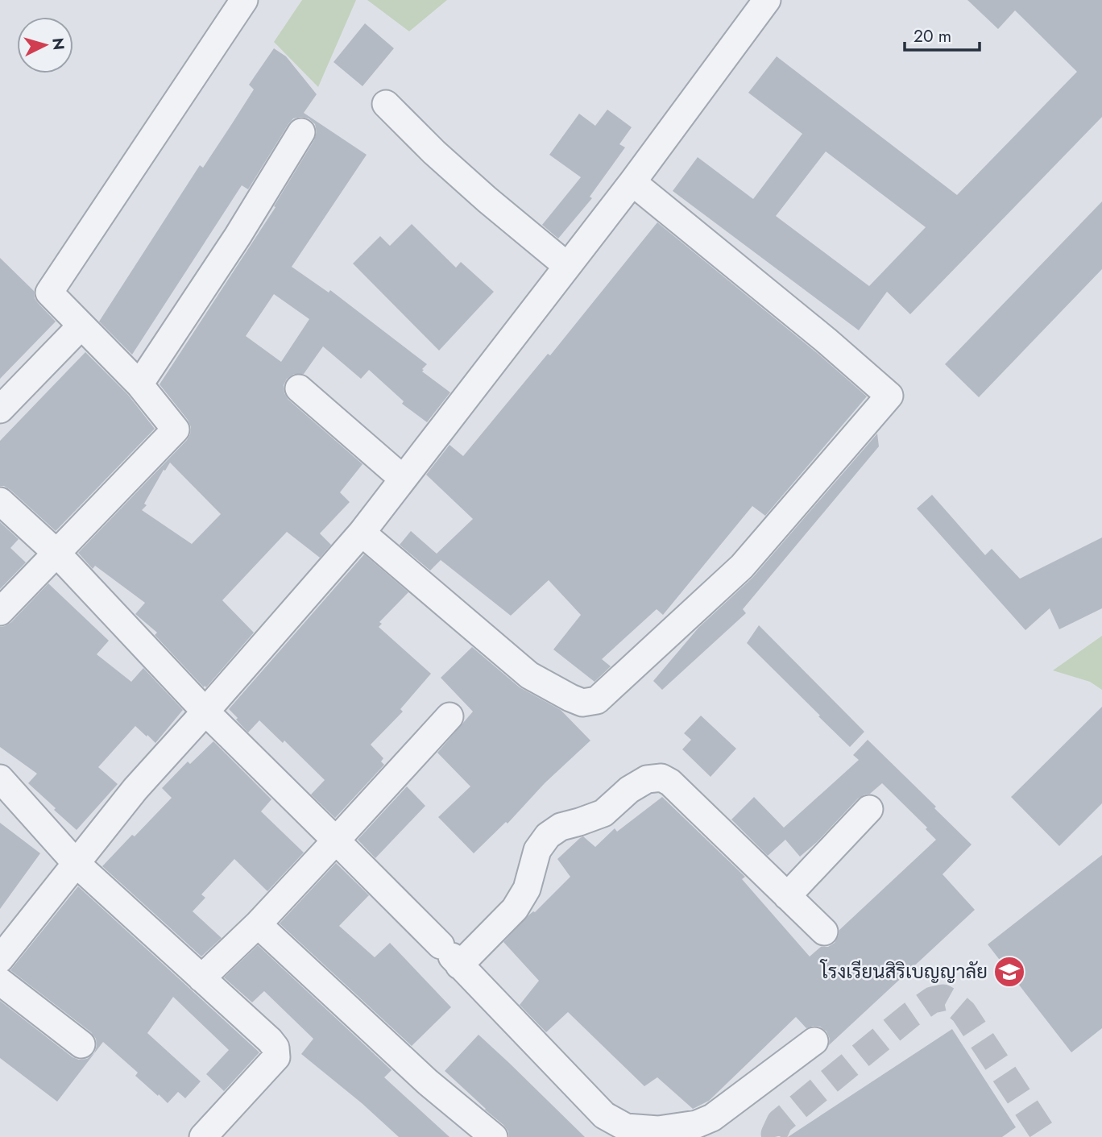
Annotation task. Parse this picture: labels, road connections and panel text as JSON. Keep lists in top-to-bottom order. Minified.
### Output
{"places":{"school or university":["โรงเรียนสิริเบญญาลัย"]},"scale_bar":"20 m","north":"right"}
